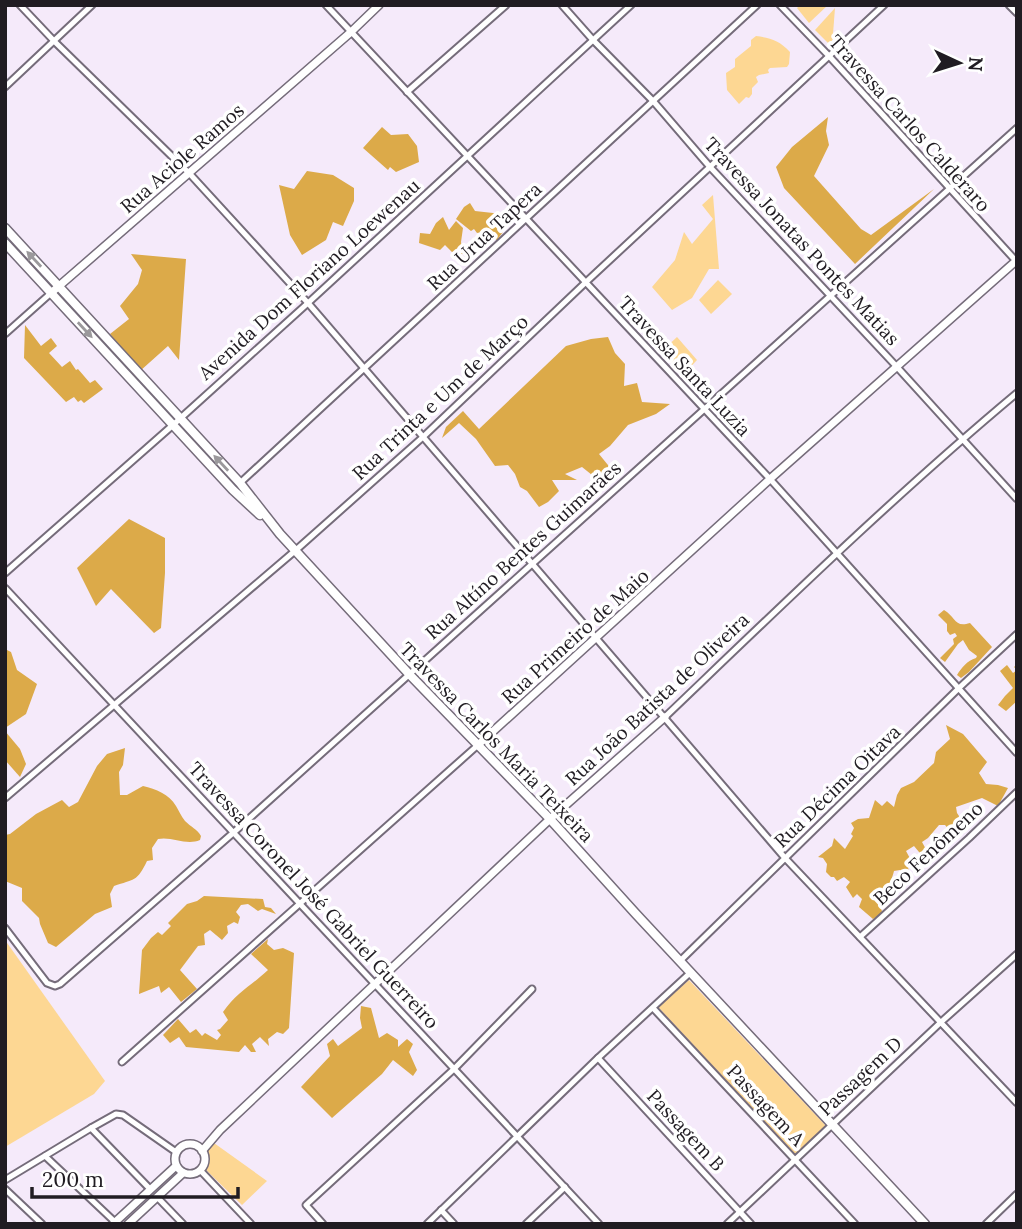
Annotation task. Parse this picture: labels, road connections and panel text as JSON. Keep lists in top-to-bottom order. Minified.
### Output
{"streets":{"main road":["Travessa Carlos Maria Teixeira"],"street":["Travessa Carlos Calderaro","Rua Aciole Ramos","Rua Urua Tapera","Travessa Jonatas Pontes Matias","Avenida Dom Floriano Loewenau","Travessa Santa Luzia","Rua Trinta e Um de Março","Rua Altíno Bentes Guimarães","Rua Primeiro de Maio","Rua João Batista de Oliveira","Rua Décima Oitava","Beco Fenômeno","Travessa Coronel José Gabriel Guerreiro","Passagem D","Passagem A","Passagem B"]},"crossings":[["Travessa Carlos Calderaro","Rua Trinta e Um de Março"],["Travessa Carlos Calderaro","Rua Altíno Bentes Guimarães"],["Travessa Carlos Calderaro","Rua Primeiro de Maio"],["Rua Aciole Ramos","Travessa Santa Luzia"],["Rua Aciole Ramos","Travessa Carlos Maria Teixeira"],["Rua Urua Tapera","Travessa Jonatas Pontes Matias"],["Rua Urua Tapera","Travessa Santa Luzia"],["Rua Urua Tapera","Travessa Carlos Maria Teixeira"],["Travessa Jonatas Pontes Matias","Avenida Dom Floriano Loewenau"],["Travessa Jonatas Pontes Matias","Rua Trinta e Um de Março"],["Travessa Jonatas Pontes Matias","Rua Altíno Bentes Guimarães"],["Travessa Jonatas Pontes Matias","Rua Primeiro de Maio"],["Travessa Jonatas Pontes Matias","Rua João Batista de Oliveira"],["Avenida Dom Floriano Loewenau","Travessa Santa Luzia"],["Avenida Dom Floriano Loewenau","Travessa Carlos Maria Teixeira"],["Travessa Santa Luzia","Rua Trinta e Um de Março"],["Travessa Santa Luzia","Rua Altíno Bentes Guimarães"],["Travessa Santa Luzia","Rua Primeiro de Maio"],["Travessa Santa Luzia","Rua João Batista de Oliveira"],["Travessa Santa Luzia","Rua Décima Oitava"],["Rua Trinta e Um de Março","Travessa Carlos Maria Teixeira"],["Rua Trinta e Um de Março","Travessa Coronel José Gabriel Guerreiro"],["Rua Altíno Bentes Guimarães","Travessa Carlos Maria Teixeira"],["Rua Altíno Bentes Guimarães","Travessa Coronel José Gabriel Guerreiro"],["Rua Primeiro de Maio","Travessa Carlos Maria Teixeira"],["Rua Primeiro de Maio","Travessa Coronel José Gabriel Guerreiro"],["Rua João Batista de Oliveira","Travessa Carlos Maria Teixeira"],["Rua João Batista de Oliveira","Travessa Coronel José Gabriel Guerreiro"],["Travessa Carlos Maria Teixeira","Rua Décima Oitava"],["Travessa Carlos Maria Teixeira","Passagem D"],["Passagem D","Passagem A"],["Passagem D","Passagem B"]],"scale_bar":"200 m","north":"right"}
